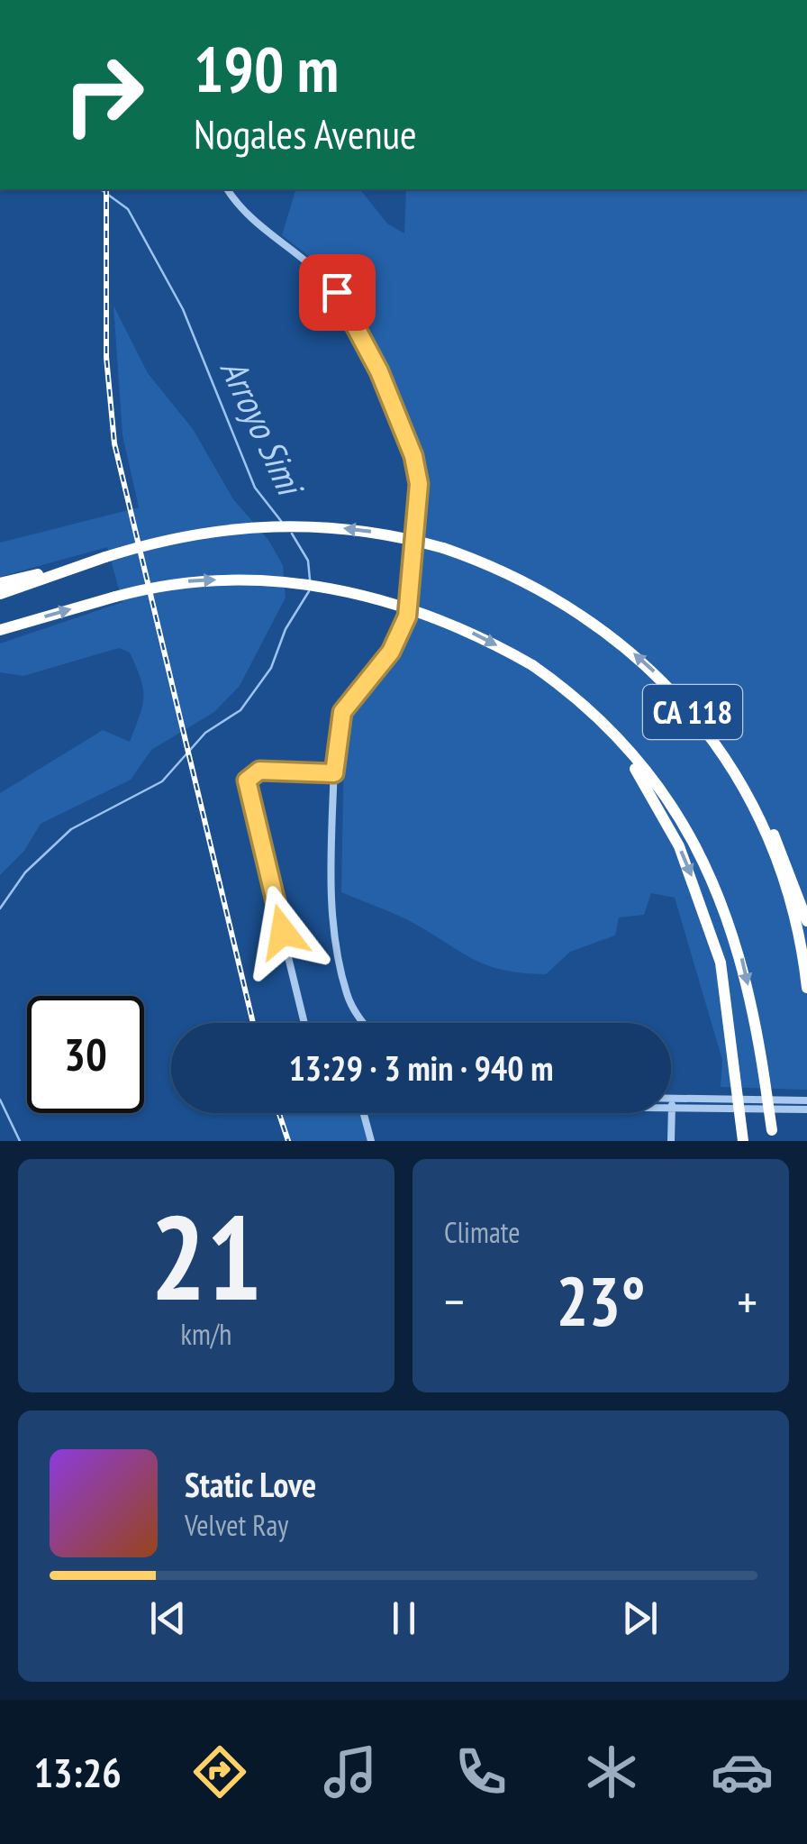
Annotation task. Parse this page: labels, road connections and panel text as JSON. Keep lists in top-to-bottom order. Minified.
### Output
{"streets":{"highway":["CA 118"]},"water":["Arroyo Simi"],"page":{"turn":["190 m","Nogales Avenue"],"limit":"30","trip":"13:29 · 3 min · 940 m","tile":[["21","km/h"],"Climate"],"heat":["−","23°","+"],"song":["Static Love","Velvet Ray"],"tabs":"13:26"}}
